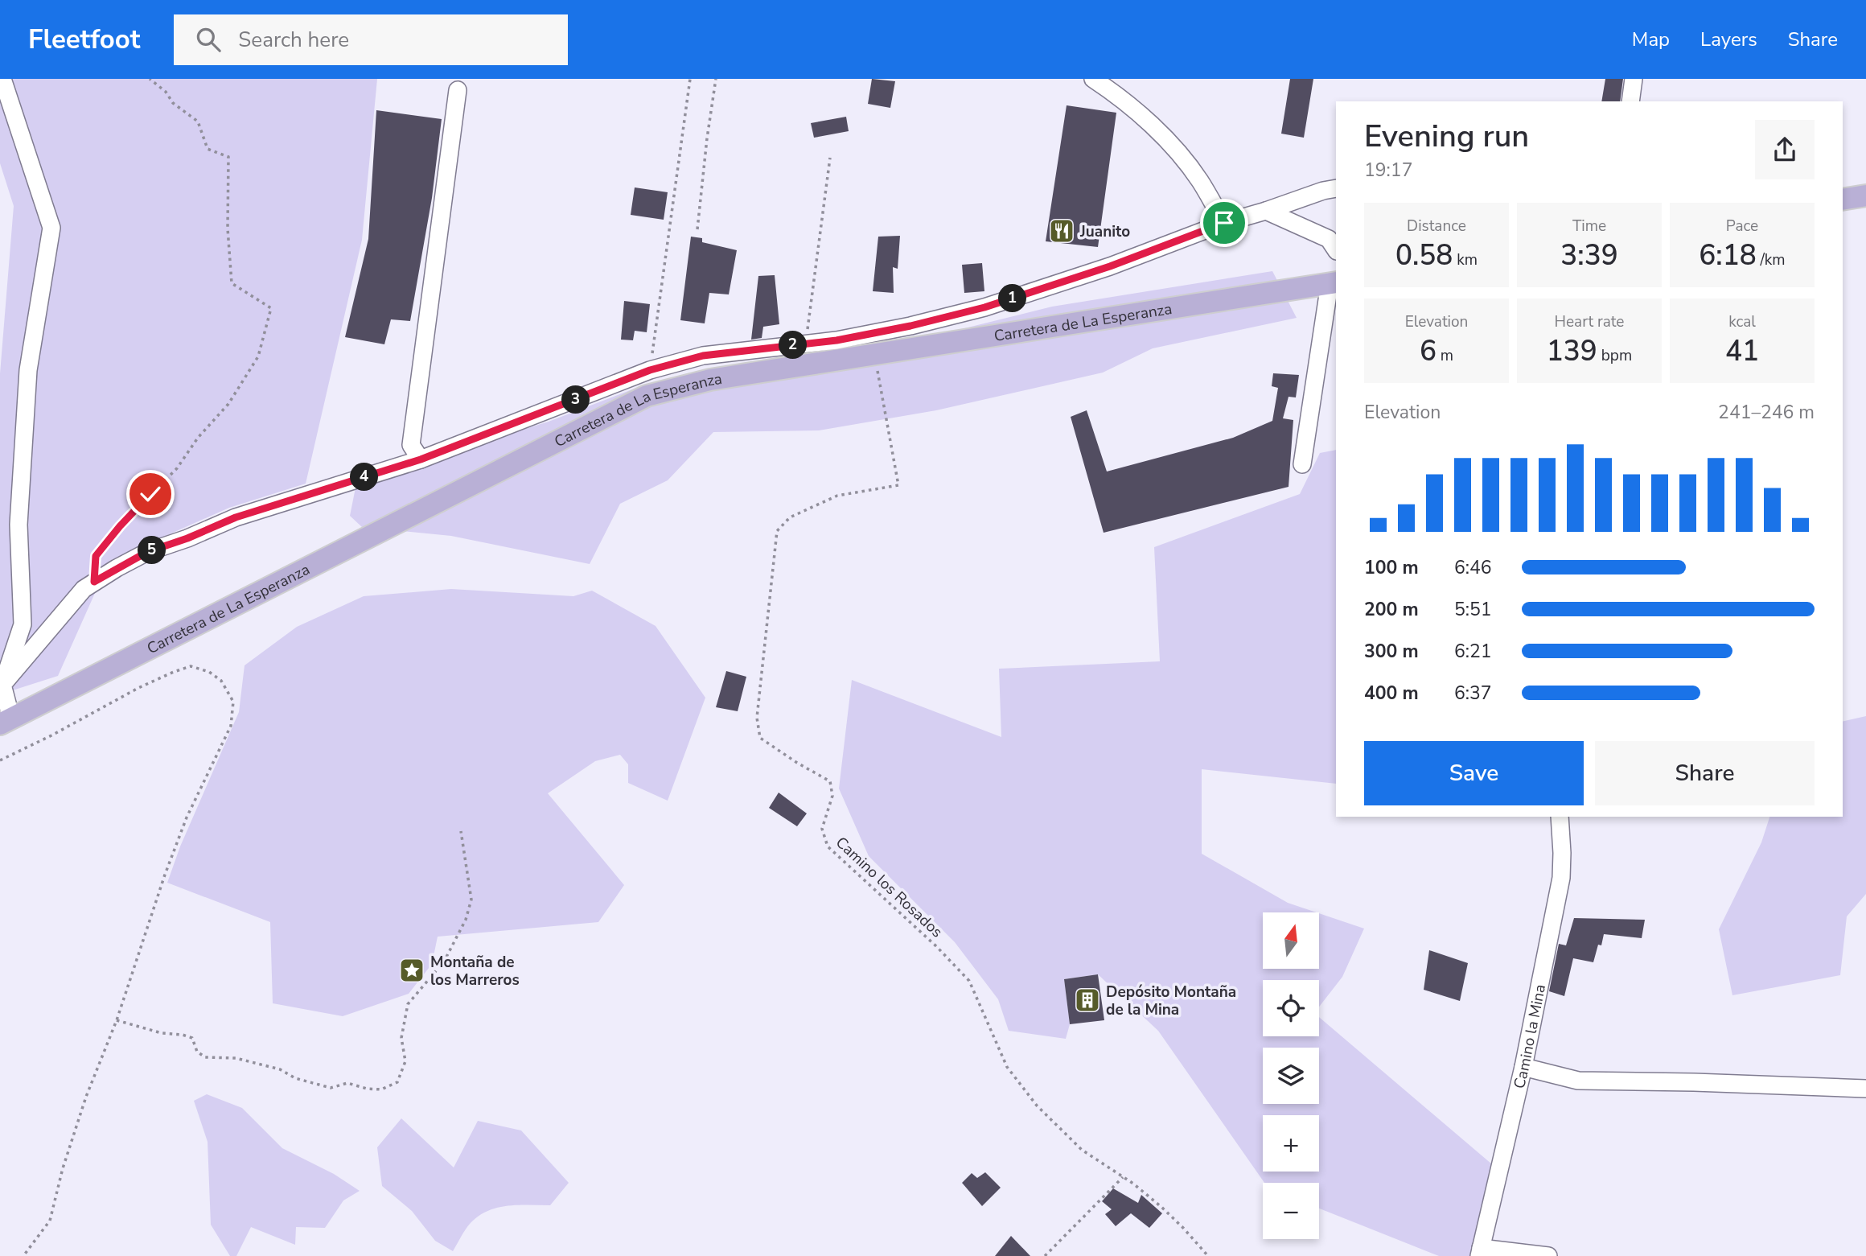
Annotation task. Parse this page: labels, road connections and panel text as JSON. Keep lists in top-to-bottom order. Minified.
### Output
{"streets":{"main road":["Carretera de La Esperanza"],"street":["Camino la Mina"],"path":["Camino los Rosados"]},"crossings":[["Carretera de La Esperanza","Camino los Rosados"]],"places":{"restaurant":["Juanito"],"place":["Montaña de los Marreros"],"building":["Depósito Montaña de la Mina"]},"north":"top","page":{"header":"Fleetfoot","search":"Search here","nav":["Map","Layers","Share"],"heading":["Evening run","19:17"],"stats":[["Distance","0.58 km"],["Time","3:39"],["Pace","6:18 /km"],["Elevation","6 m"],["Heart rate","139 bpm"],["kcal","41"]],"pins":["1","2","3","4","5"],"chart":["Elevation","241–246 m"],"list":[{"name":"100 m","note":"6:46"},{"name":"200 m","note":"5:51"},{"name":"300 m","note":"6:21"},{"name":"400 m","note":"6:37"}],"buttons":["Save","Share"],"map_buttons":["+","−"]}}
